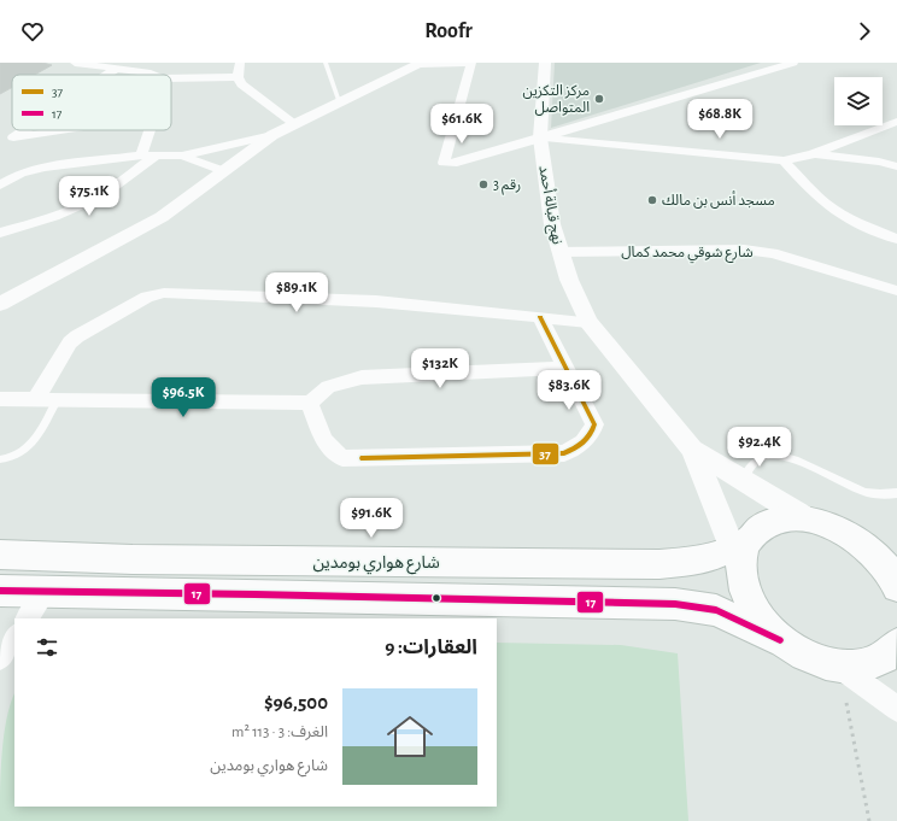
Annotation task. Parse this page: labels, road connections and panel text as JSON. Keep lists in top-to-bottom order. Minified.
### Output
{"streets":{"main road":["شارع هواري بومدين"],"street":["نهج قبالة أحمد","شارع شوقي محمد كمال"]},"crossings":[["نهج قبالة أحمد","شارع شوقي محمد كمال"],["نهج قبالة أحمد","شارع هواري بومدين"]],"places":["مركز التكزين المتواصل","رقم 3","مسجد أنس بن مالك"],"lines":["transit line 37","transit line 17"],"legend":["37","17"],"page":{"header":"Roofr","price":["$68.8K","$61.6K","$75.1K","$89.1K","$132K","$83.6K","$96.5K","$92.4K","$91.6K"],"heading":"العقارات: 9","list":[{"name":"$96,500","note":"الغرف: 3 · 113 m² · شارع هواري بومدين"}]}}
